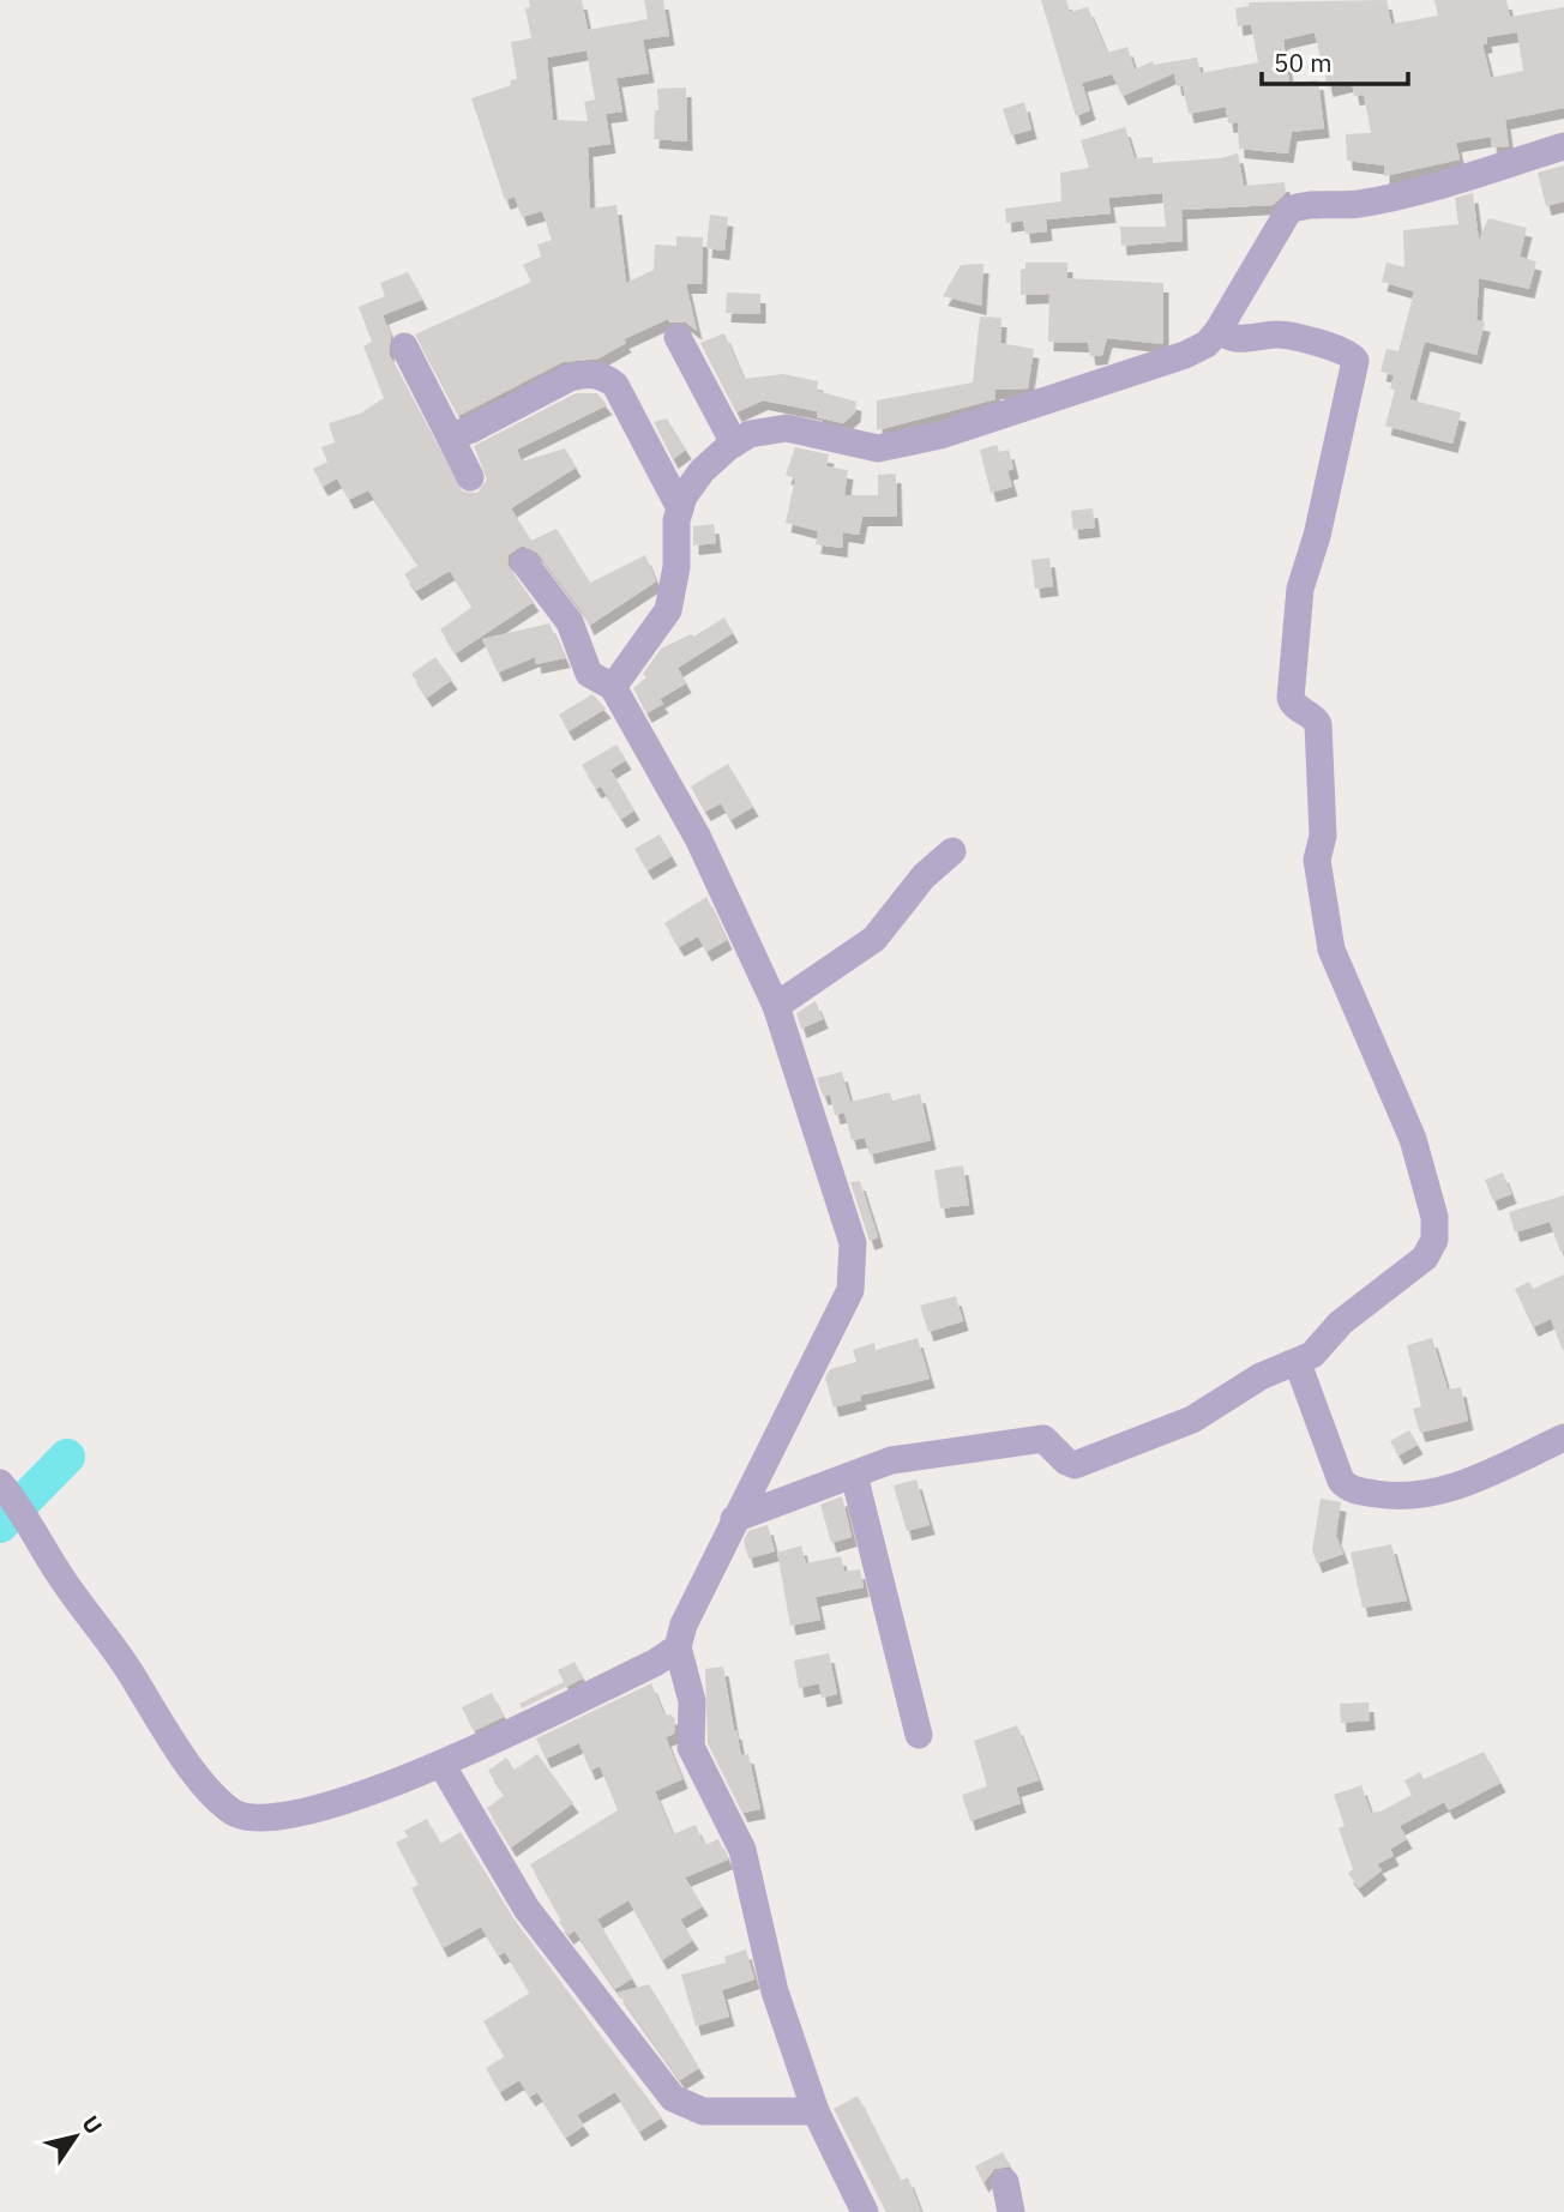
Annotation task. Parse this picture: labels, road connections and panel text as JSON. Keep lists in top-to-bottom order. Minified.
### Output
{"scale_bar":"50 m","north":"top right"}
